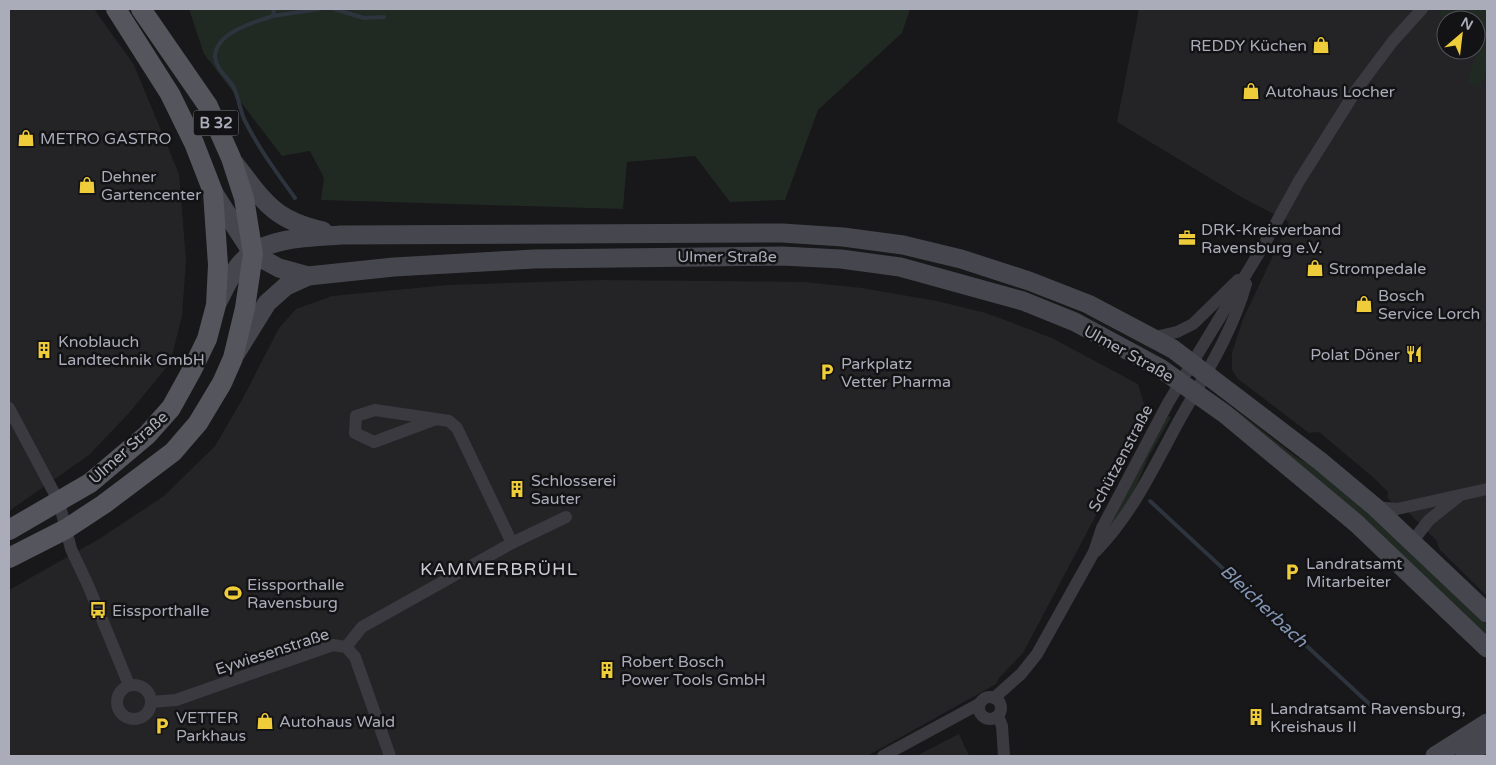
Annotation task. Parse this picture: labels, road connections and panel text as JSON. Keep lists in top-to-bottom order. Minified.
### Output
{"streets":{"main road":["B 32","Ulmer Straße"],"street":["Schützenstraße","Eywiesenstraße"]},"crossings":[["B 32","Ulmer Straße"],["Ulmer Straße","Schützenstraße"]],"districts":["KAMMERBRÜHL"],"water":["Bleicherbach"],"places":{"shop":["REDDY Küchen","Autohaus Locher","METRO GASTRO","Dehner Gartencenter","Strompedale","Bosch Service Lorch","Autohaus Wald"],"office":["DRK-Kreisverband Ravensburg e.V."],"building":["Knoblauch Landtechnik GmbH","Schlosserei Sauter","Robert Bosch Power Tools GmbH","Landratsamt Ravensburg, Kreishaus II"],"restaurant":["Polat Döner"],"parking":["Parkplatz Vetter Pharma","Landratsamt Mitarbeiter","VETTER Parkhaus"],"sports":["Eissporthalle Ravensburg"],"bus stop":["Eissporthalle"]},"north":"top right"}
